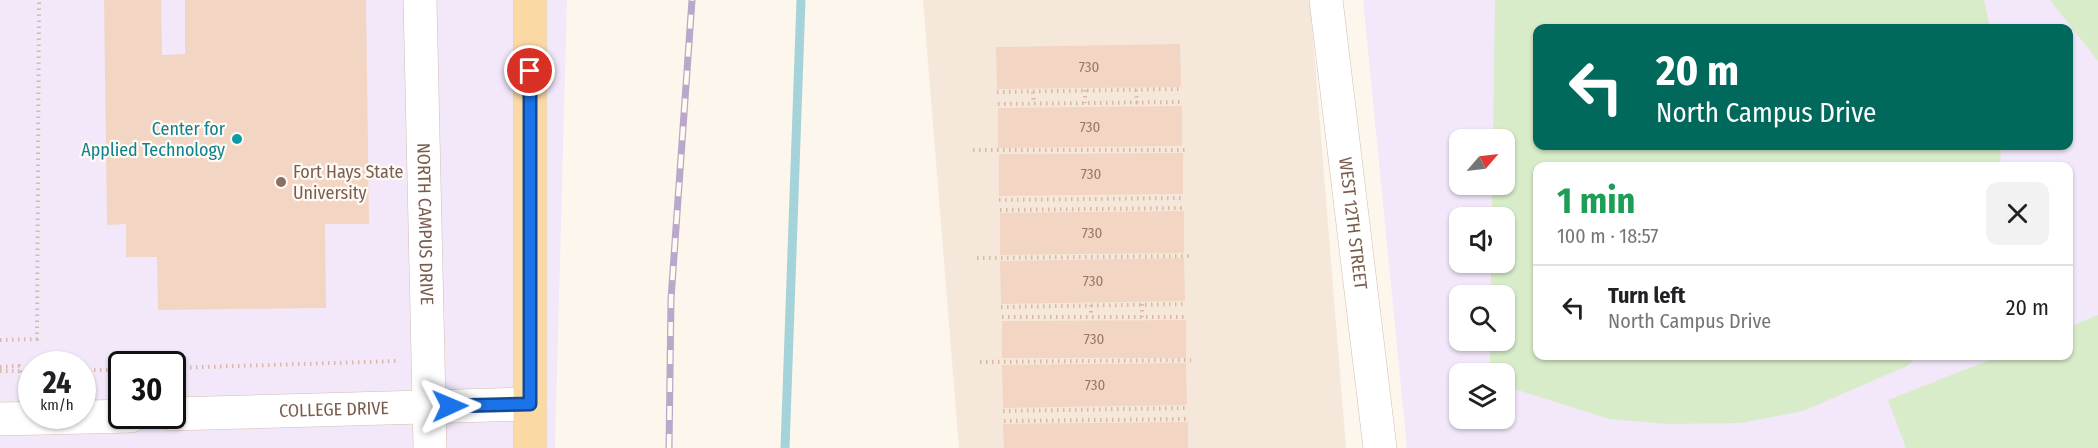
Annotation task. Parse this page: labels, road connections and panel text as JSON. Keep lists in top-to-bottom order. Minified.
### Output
{"streets":{"street":["NORTH CAMPUS DRIVE","WEST 12TH STREET","COLLEGE DRIVE"]},"crossings":[["NORTH CAMPUS DRIVE","COLLEGE DRIVE"]],"places":["Center for Applied Technology","Fort Hays State University"],"house_numbers":["730","730","730","730","730","730","730"],"north":"top right","page":{"turn":["20 m","North Campus Drive"],"heading":["1 min","100 m · 18:57"],"list":[{"name":"Turn left","note":"North Campus Drive","value":"20 m"}],"speed":"24 km/h","limit":"30"}}
